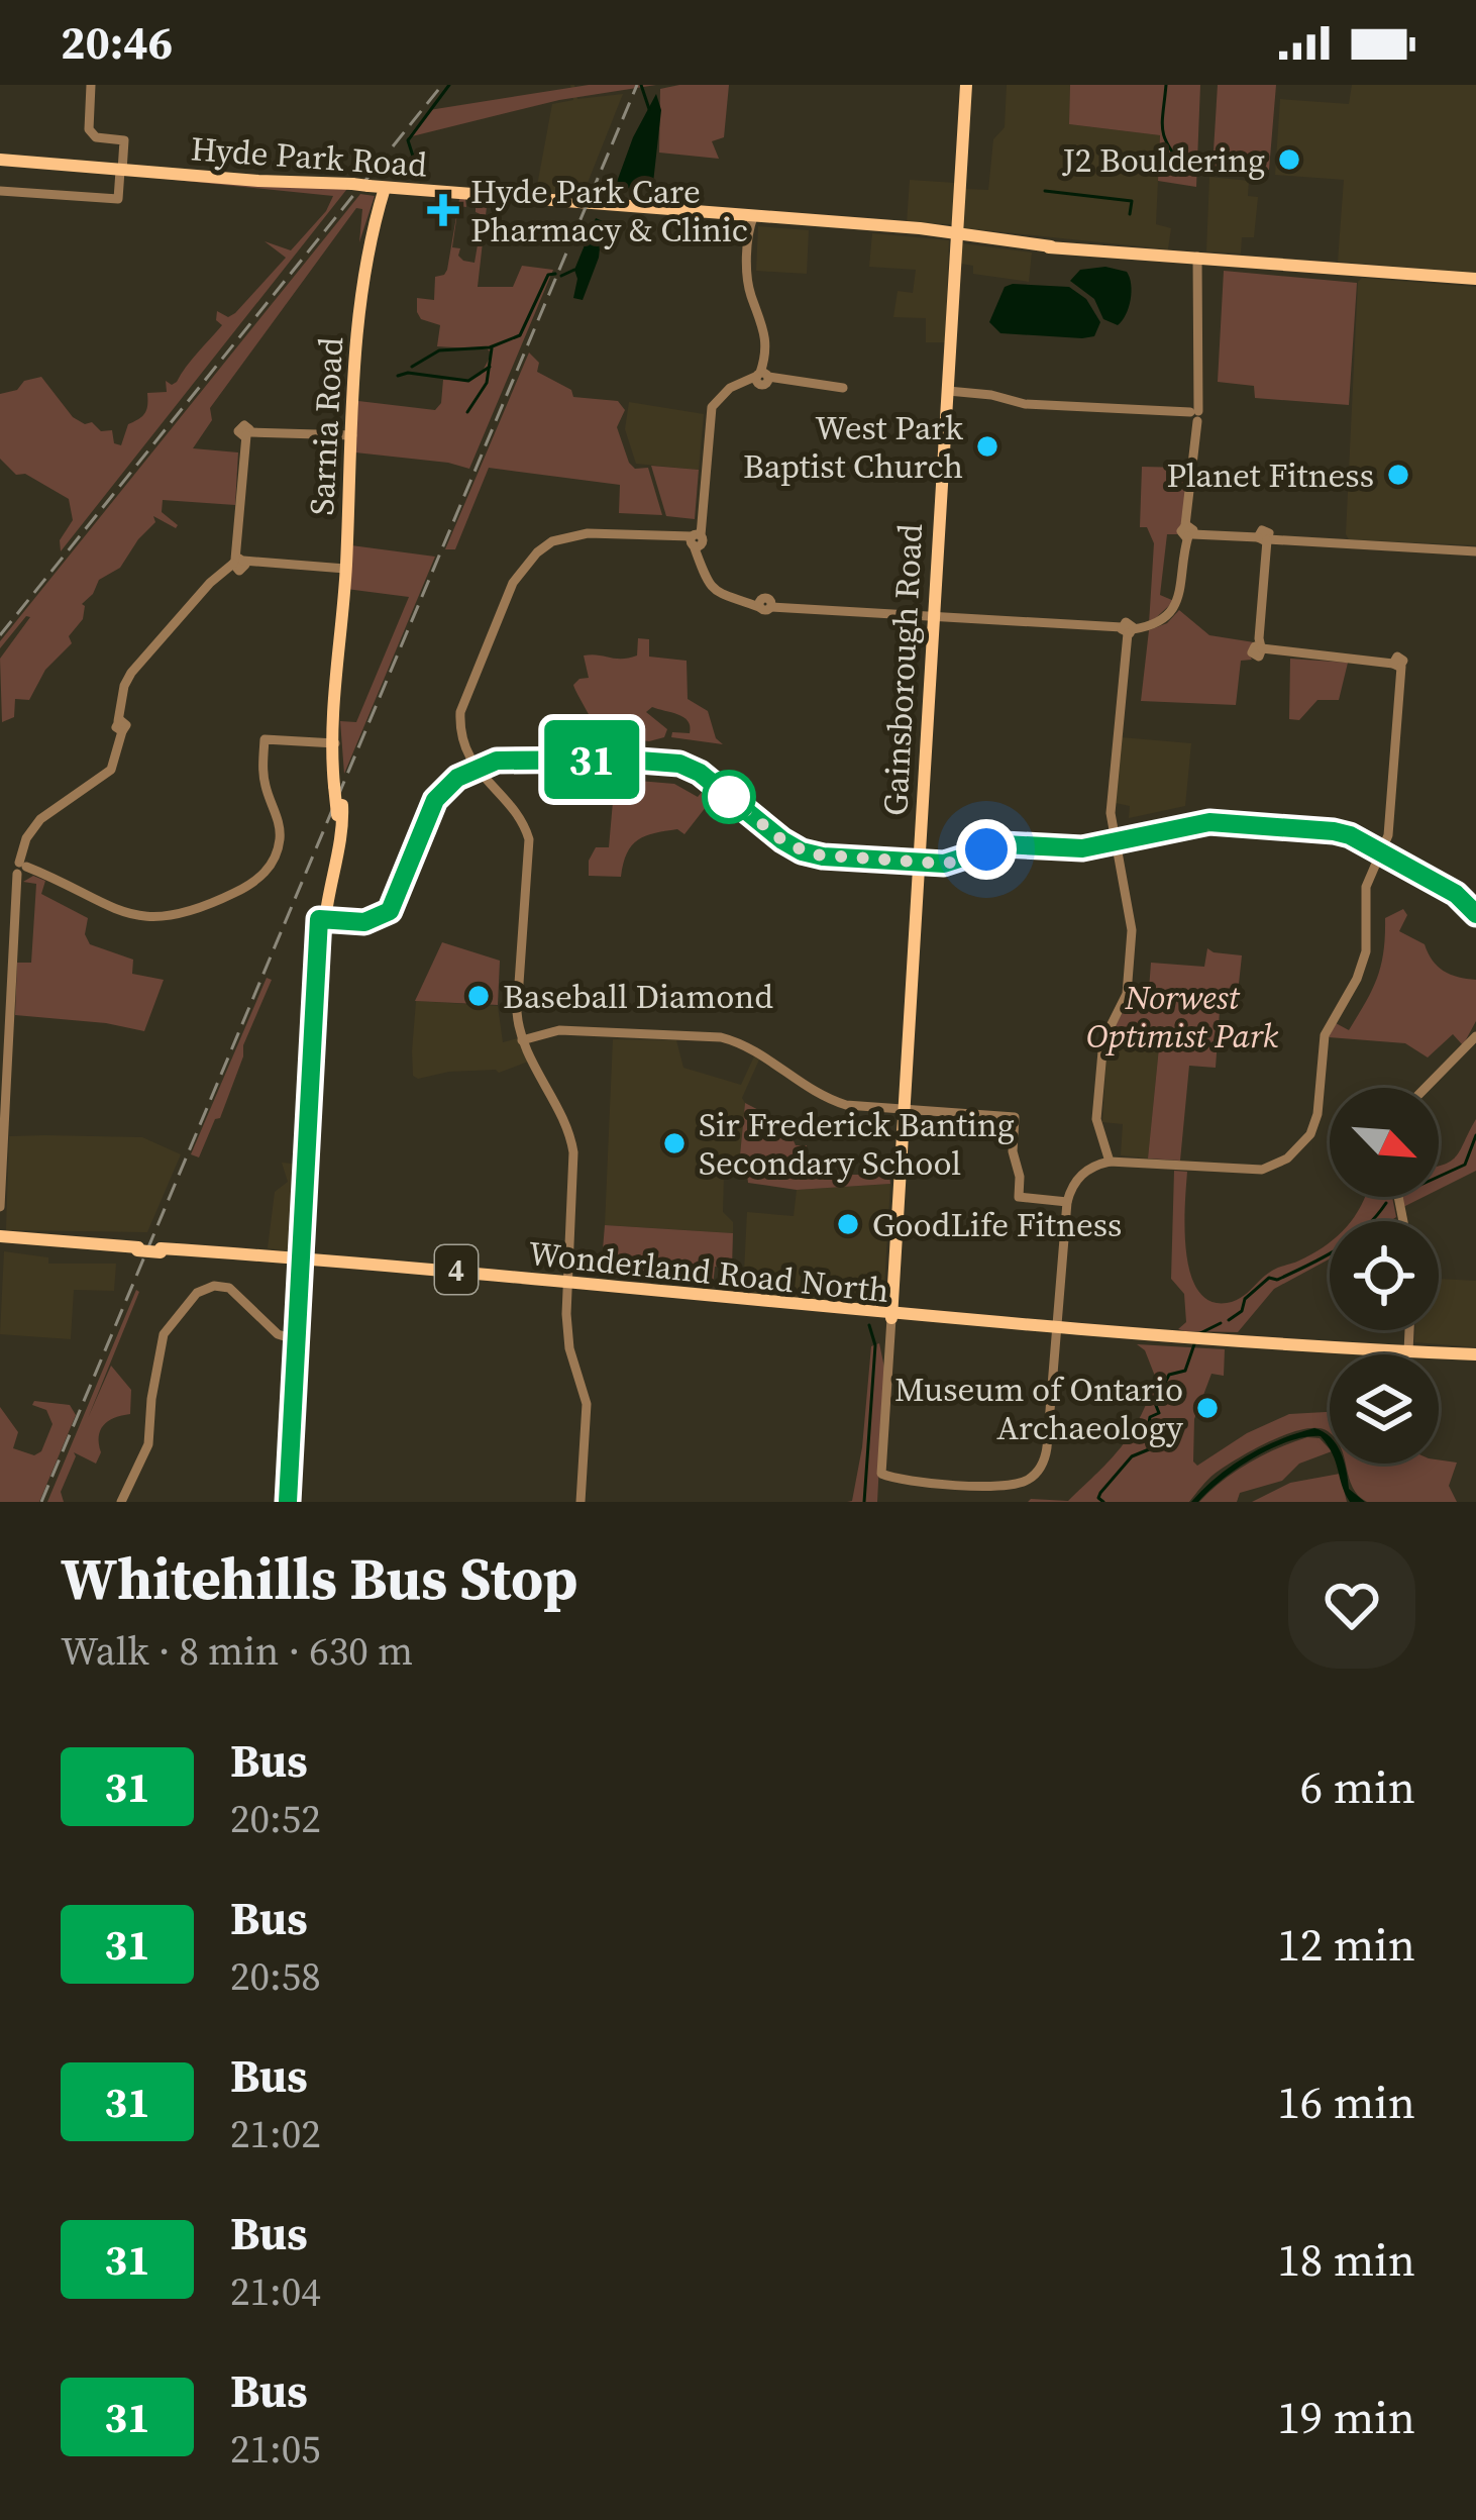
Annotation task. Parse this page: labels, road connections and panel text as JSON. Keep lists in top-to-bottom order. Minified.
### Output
{"streets":{"main road":["Hyde Park Road","Sarnia Road","Gainsborough Road","4","Wonderland Road North"]},"crossings":[["Hyde Park Road","Sarnia Road"],["Hyde Park Road","Gainsborough Road"],["Sarnia Road","Wonderland Road North"],["Gainsborough Road","Wonderland Road North"]],"parks":["Norwest Optimist Park"],"places":{"other":["J2 Bouldering","West Park Baptist Church","Planet Fitness","Baseball Diamond","Sir Frederick Banting Secondary School","GoodLife Fitness","Museum of Ontario Archaeology"],"health":["Hyde Park Care Pharmacy & Clinic"]},"lines":["bus line 31"],"north":"bottom right","page":{"status":"20:46","on_map":"31","heading":["Whitehills Bus Stop","Walk · 8 min · 630 m"],"list":[{"mark":"31","name":"Bus","note":"20:52","value":"6 min"},{"mark":"31","name":"Bus","note":"20:58","value":"12 min"},{"mark":"31","name":"Bus","note":"21:02","value":"16 min"},{"mark":"31","name":"Bus","note":"21:04","value":"18 min"},{"mark":"31","name":"Bus","note":"21:05","value":"19 min"}]}}
